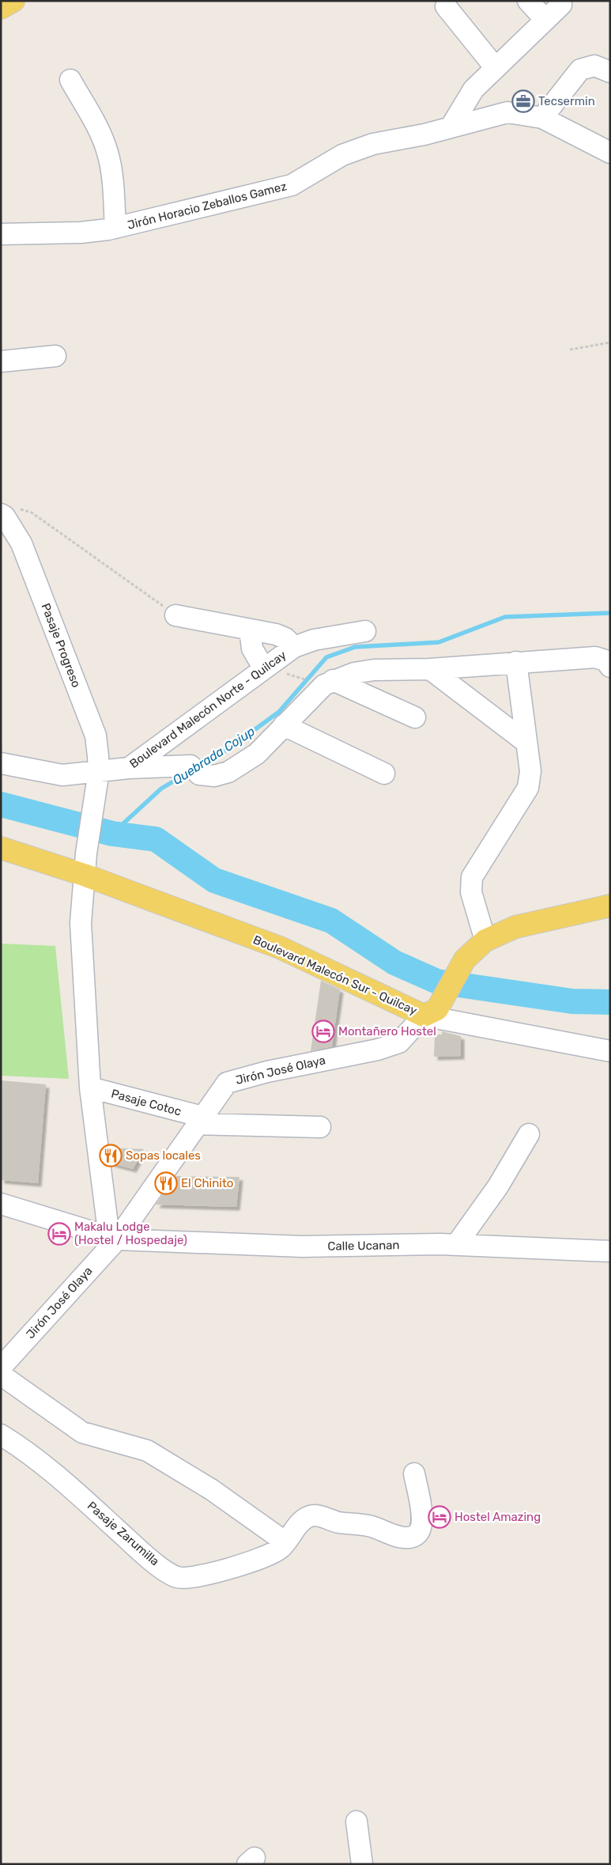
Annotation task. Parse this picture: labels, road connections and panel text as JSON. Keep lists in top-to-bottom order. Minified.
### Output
{"streets":{"main road":["Boulevard Malecón Sur - Quilcay"],"street":["Jirón Horacio Zeballos Gamez","Pasaje Progreso","Boulevard Malecón Norte - Quilcay","Jirón José Olaya","Pasaje Cotoc","Calle Ucanan","Pasaje Zarumilla"]},"crossings":[["Pasaje Progreso","Boulevard Malecón Norte - Quilcay"],["Pasaje Progreso","Boulevard Malecón Sur - Quilcay"],["Boulevard Malecón Sur - Quilcay","Jirón José Olaya"],["Jirón José Olaya","Pasaje Cotoc"],["Jirón José Olaya","Calle Ucanan"]],"water":["Quebrada Cojup"],"places":{"office":["Tecsermin"],"hotel":["Montañero Hostel","Makalu Lodge (Hostel / Hospedaje)","Hostel Amazing"],"restaurant":["Sopas locales","El Chinito"]}}
